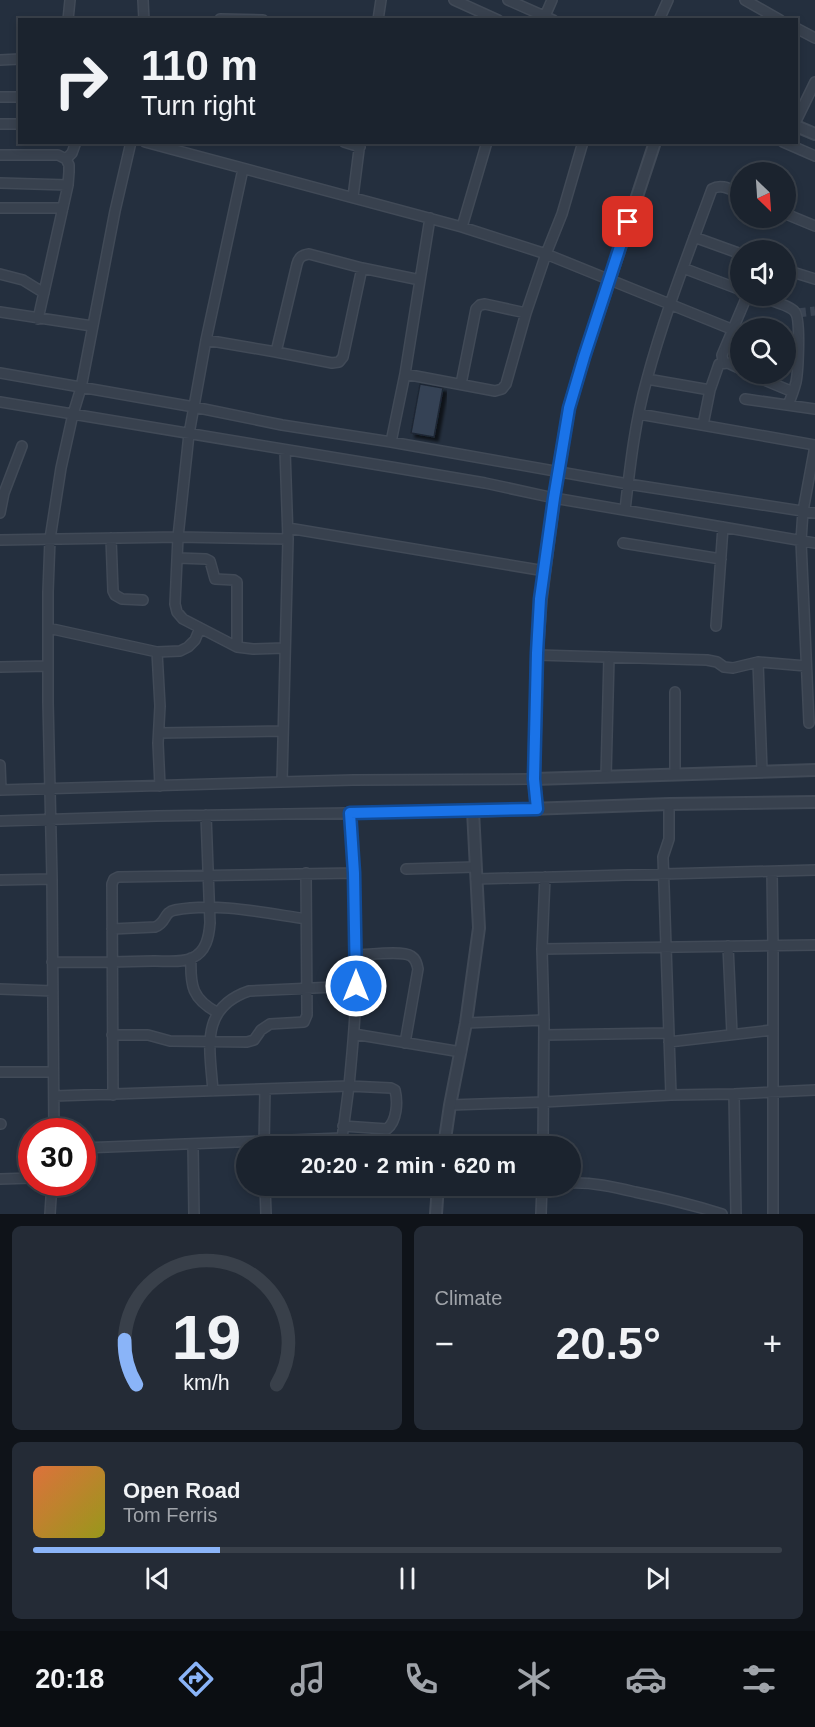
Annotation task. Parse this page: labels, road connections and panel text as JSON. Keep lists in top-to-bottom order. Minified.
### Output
{"north":"bottom right","page":{"turn":["110 m","Turn right"],"limit":"30","trip":"20:20 · 2 min · 620 m","tile":"Climate","heat":["−","20.5°","+"],"song":["Open Road","Tom Ferris"],"tabs":"20:18","gauge":["19","km/h"]}}
